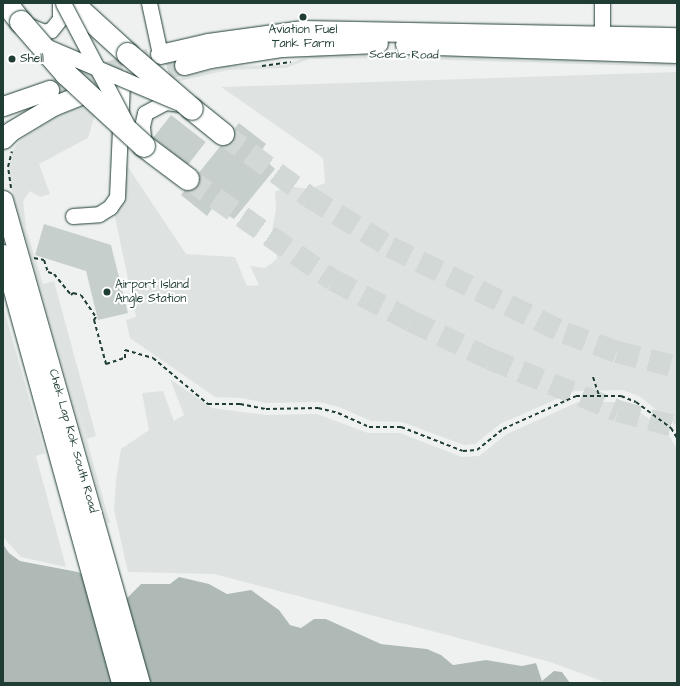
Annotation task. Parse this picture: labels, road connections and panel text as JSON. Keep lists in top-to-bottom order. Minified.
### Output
{"streets":{"main road":["Scenic Road","Chek Lap Kok South Road"]},"places":["Aviation Fuel Tank Farm","Shell","Airport Island Angle Station"]}
